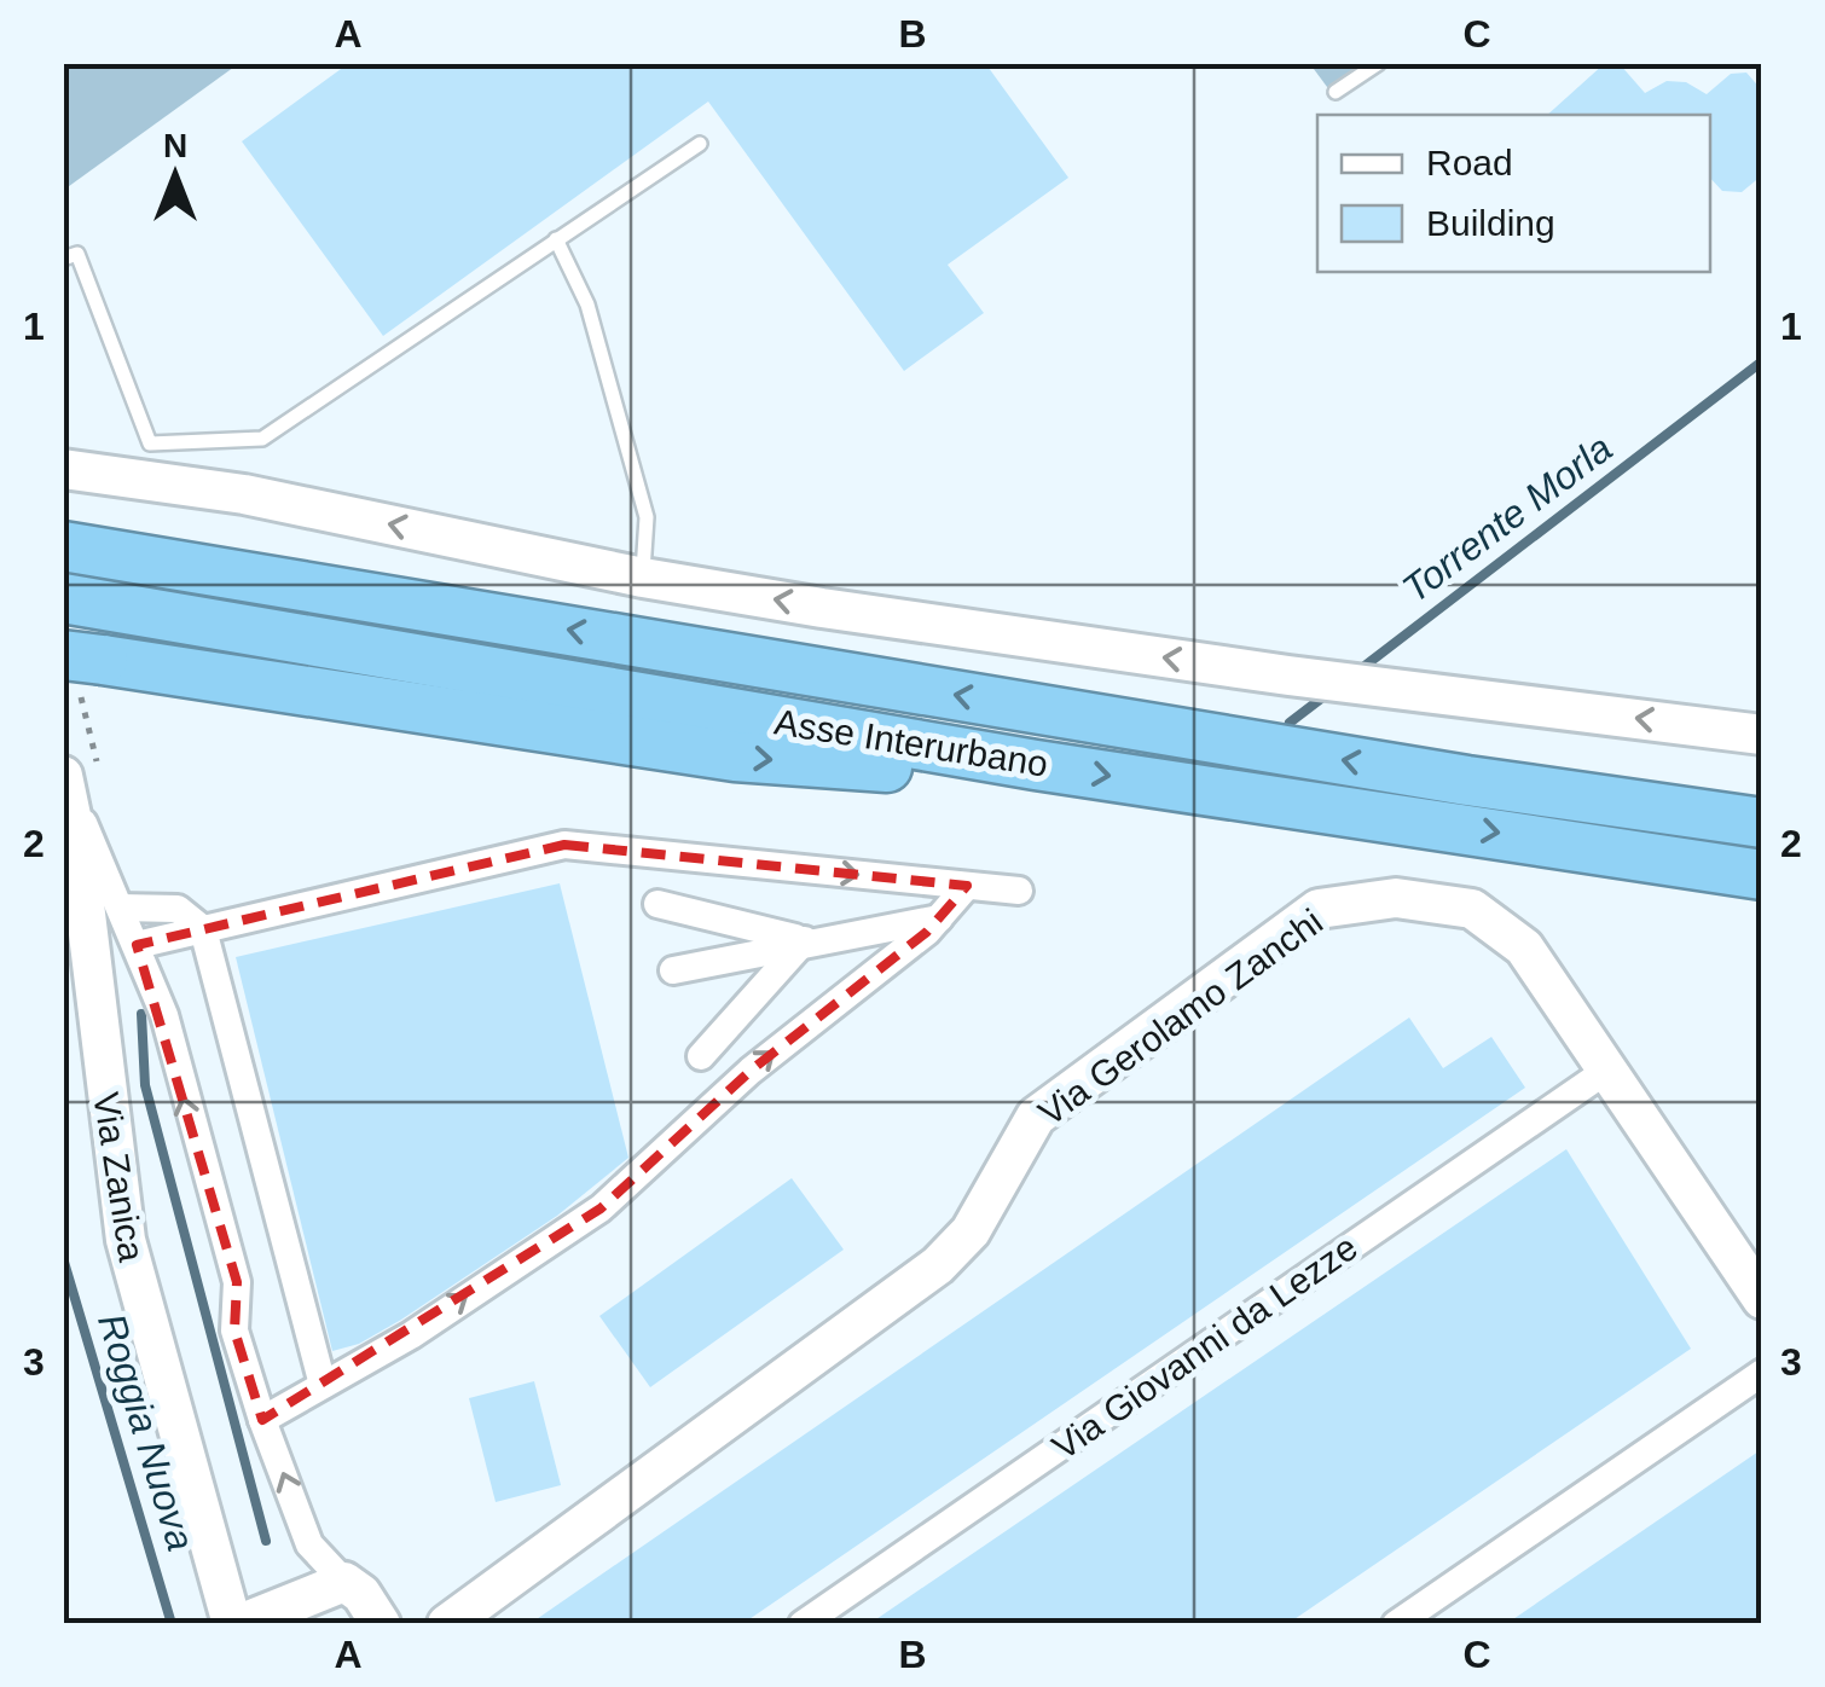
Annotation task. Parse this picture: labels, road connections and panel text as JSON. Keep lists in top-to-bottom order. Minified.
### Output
{"streets":{"highway":["Asse Interurbano"],"main road":["Via Gerolamo Zanchi","Via Zanica"],"street":["Via Giovanni da Lezze"]},"crossings":[["Via Gerolamo Zanchi","Via Giovanni da Lezze"]],"water":["Torrente Morla","Roggia Nuova"],"legend":["Road","Building"],"north":"top","grid":{"columns":["A","B","C"],"rows":["1","2","3"]}}
